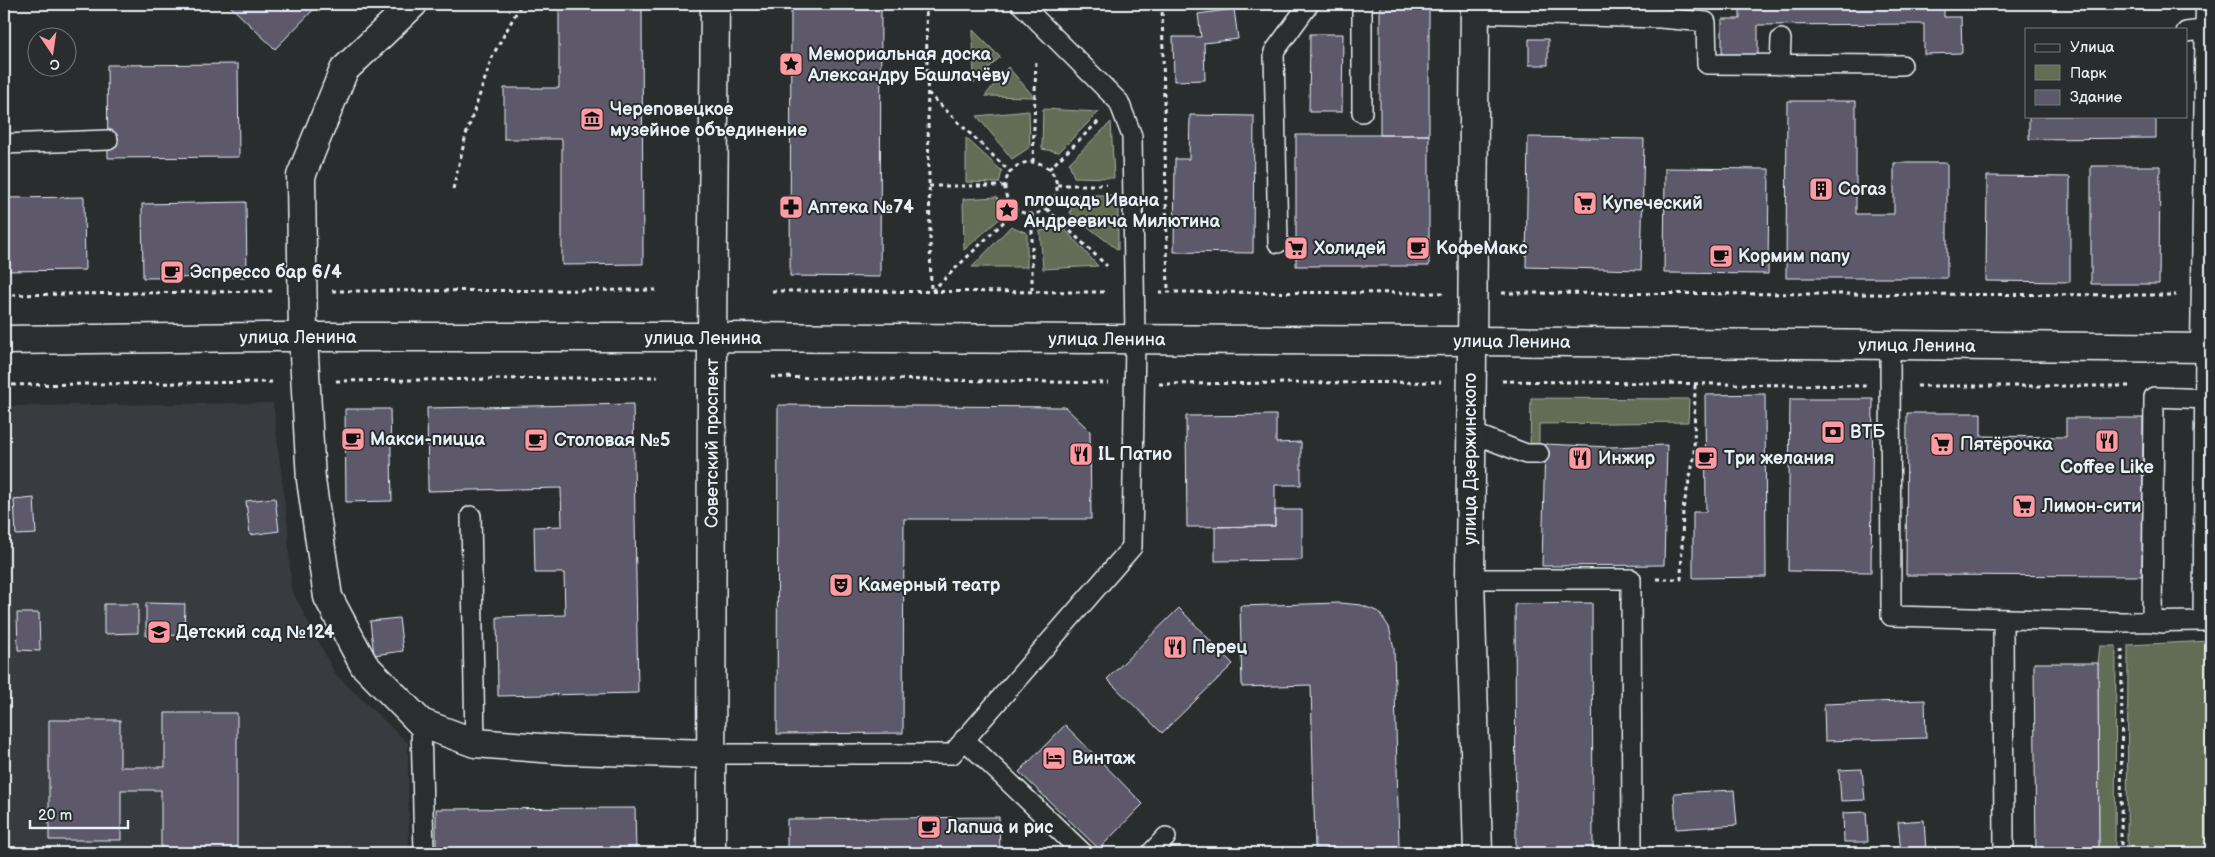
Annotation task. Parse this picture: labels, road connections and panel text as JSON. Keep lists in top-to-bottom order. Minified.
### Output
{"streets":{"street":["улица Ленина","Советский проспект","улица Дзержинского"]},"crossings":[["улица Ленина","Советский проспект"],["улица Ленина","улица Дзержинского"]],"places":{"place":["Мемориальная доска Александру Башлачёву","площадь Ивана Андреевича Милютина"],"museum":["Череповецкое музейное объединение"],"building":["Согаз"],"supermarket":["Купеческий","Холидей","Пятёрочка","Лимон-сити"],"pharmacy":["Аптека №74"],"cafe":["КофеМакс","Кормим папу","Эспрессо бар 6/4","Макси-пицца","Столовая №5","Три желания","Лапша и рис"],"bank":["ВТБ"],"restaurant":["Coffee Like","IL Патио","Инжир","Перец"],"theatre":["Камерный театр"],"school or university":["Детский сад №124"],"hotel":["Винтаж"]},"legend":["Улица","Парк","Здание"],"scale_bar":"20 m","north":"bottom"}
